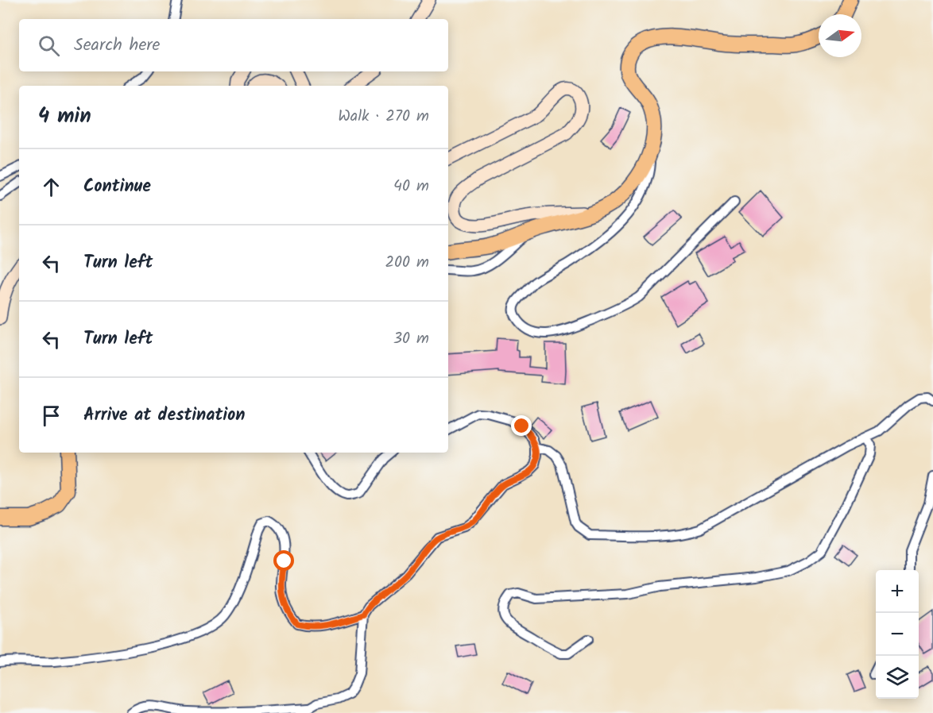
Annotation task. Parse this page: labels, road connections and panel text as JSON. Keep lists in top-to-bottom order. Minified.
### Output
{"north":"right","page":{"search":"Search here","heading":["4 min","Walk · 270 m"],"list":[["Continue","40 m"],["Turn left","200 m"],["Turn left","30 m"],"Arrive at destination"],"map_buttons":["+","−"]}}
